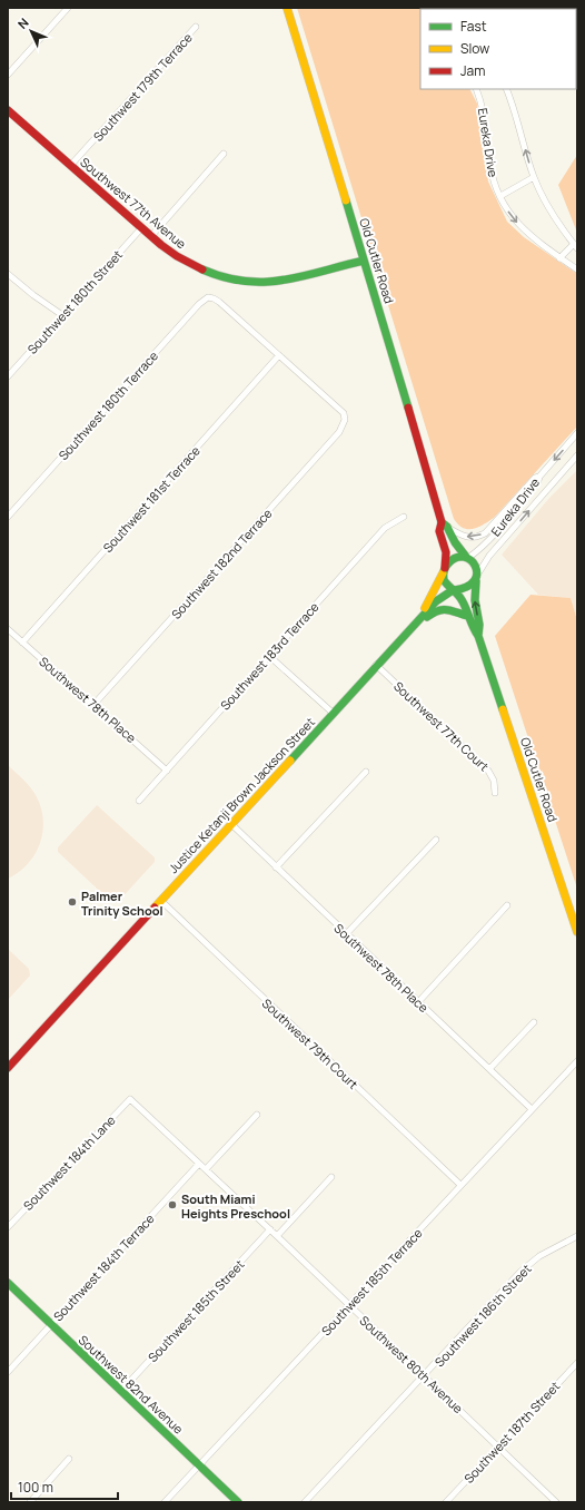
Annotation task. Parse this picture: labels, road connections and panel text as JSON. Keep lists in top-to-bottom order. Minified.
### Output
{"streets":{"main road":["Southwest 77th Avenue","Old Cutler Road","Justice Ketanji Brown Jackson Street","Southwest 82nd Avenue"],"street":["Southwest 179th Terrace","Eureka Drive","Southwest 180th Street","Southwest 180th Terrace","Southwest 181st Terrace","Southwest 182nd Terrace","Southwest 183rd Terrace","Southwest 78th Place","Southwest 77th Court","Southwest 79th Court","Southwest 184th Lane","Southwest 184th Terrace","Southwest 185th Terrace","Southwest 185th Street","Southwest 186th Street","Southwest 80th Avenue","Southwest 187th Street"]},"crossings":[["Southwest 179th Terrace","Southwest 77th Avenue"],["Eureka Drive","Old Cutler Road"],["Eureka Drive","Justice Ketanji Brown Jackson Street"],["Southwest 77th Avenue","Old Cutler Road"],["Southwest 77th Avenue","Southwest 180th Street"],["Old Cutler Road","Justice Ketanji Brown Jackson Street"],["Southwest 180th Terrace","Southwest 181st Terrace"],["Southwest 180th Terrace","Southwest 182nd Terrace"],["Southwest 181st Terrace","Southwest 182nd Terrace"],["Southwest 181st Terrace","Southwest 78th Place"],["Southwest 182nd Terrace","Southwest 78th Place"],["Southwest 183rd Terrace","Southwest 78th Place"],["Southwest 78th Place","Justice Ketanji Brown Jackson Street"],["Southwest 78th Place","Southwest 185th Terrace"],["Southwest 77th Court","Justice Ketanji Brown Jackson Street"],["Justice Ketanji Brown Jackson Street","Southwest 79th Court"],["Southwest 79th Court","Southwest 185th Terrace"],["Southwest 184th Lane","Southwest 80th Avenue"],["Southwest 184th Terrace","Southwest 80th Avenue"],["Southwest 184th Terrace","Southwest 82nd Avenue"],["Southwest 185th Terrace","Southwest 80th Avenue"],["Southwest 185th Terrace","Southwest 82nd Avenue"],["Southwest 185th Street","Southwest 80th Avenue"],["Southwest 185th Street","Southwest 82nd Avenue"],["Southwest 186th Street","Southwest 80th Avenue"],["Southwest 80th Avenue","Southwest 187th Street"]],"places":["Palmer Trinity School","South Miami Heights Preschool"],"legend":["Fast","Slow","Jam"],"scale_bar":"100 m","north":"top left"}
